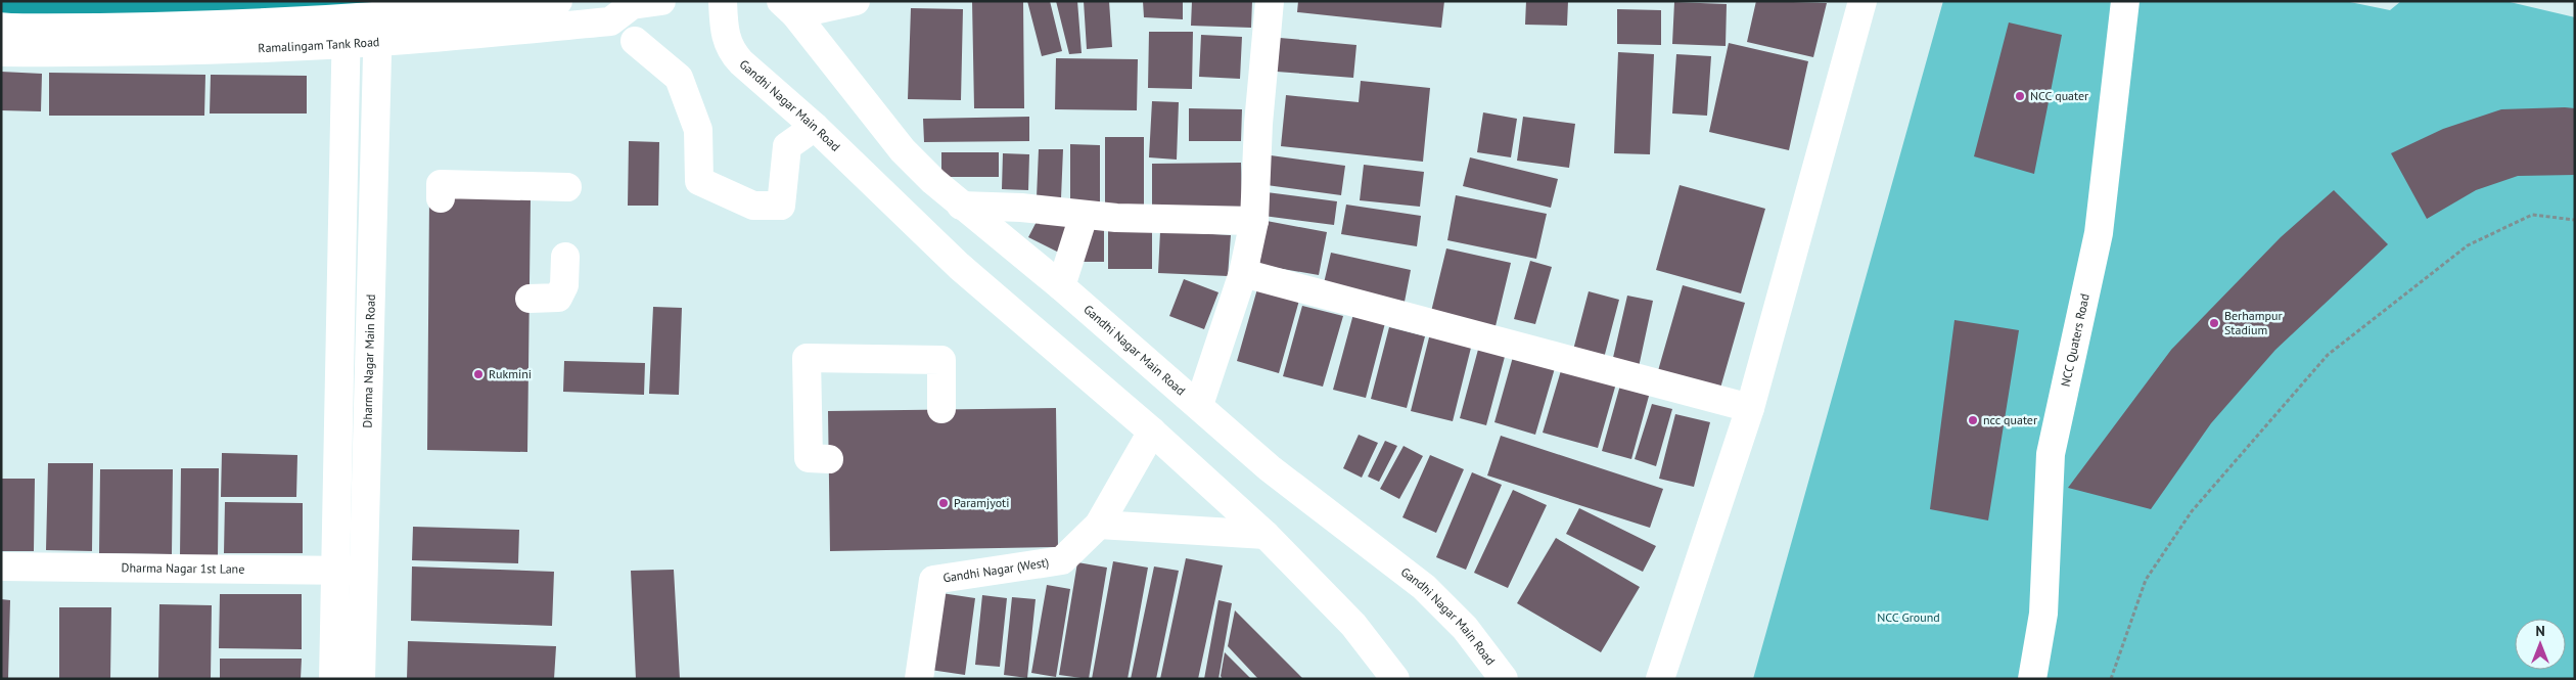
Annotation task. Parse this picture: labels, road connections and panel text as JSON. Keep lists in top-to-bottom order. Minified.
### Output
{"streets":{"street":["Ramalingam Tank Road","Gandhi Nagar Main Road","NCC Quaters Road","Dharma Nagar Main Road","Dharma Nagar 1st Lane","Gandhi Nagar (West)"]},"crossings":[["Ramalingam Tank Road","Dharma Nagar Main Road"],["Gandhi Nagar Main Road","Gandhi Nagar (West)"],["Dharma Nagar Main Road","Dharma Nagar 1st Lane"]],"parks":["NCC Ground"],"places":["NCC quater","Berhampur Stadium","Rukmini","ncc quater","Paramjyoti"],"north":"top"}
